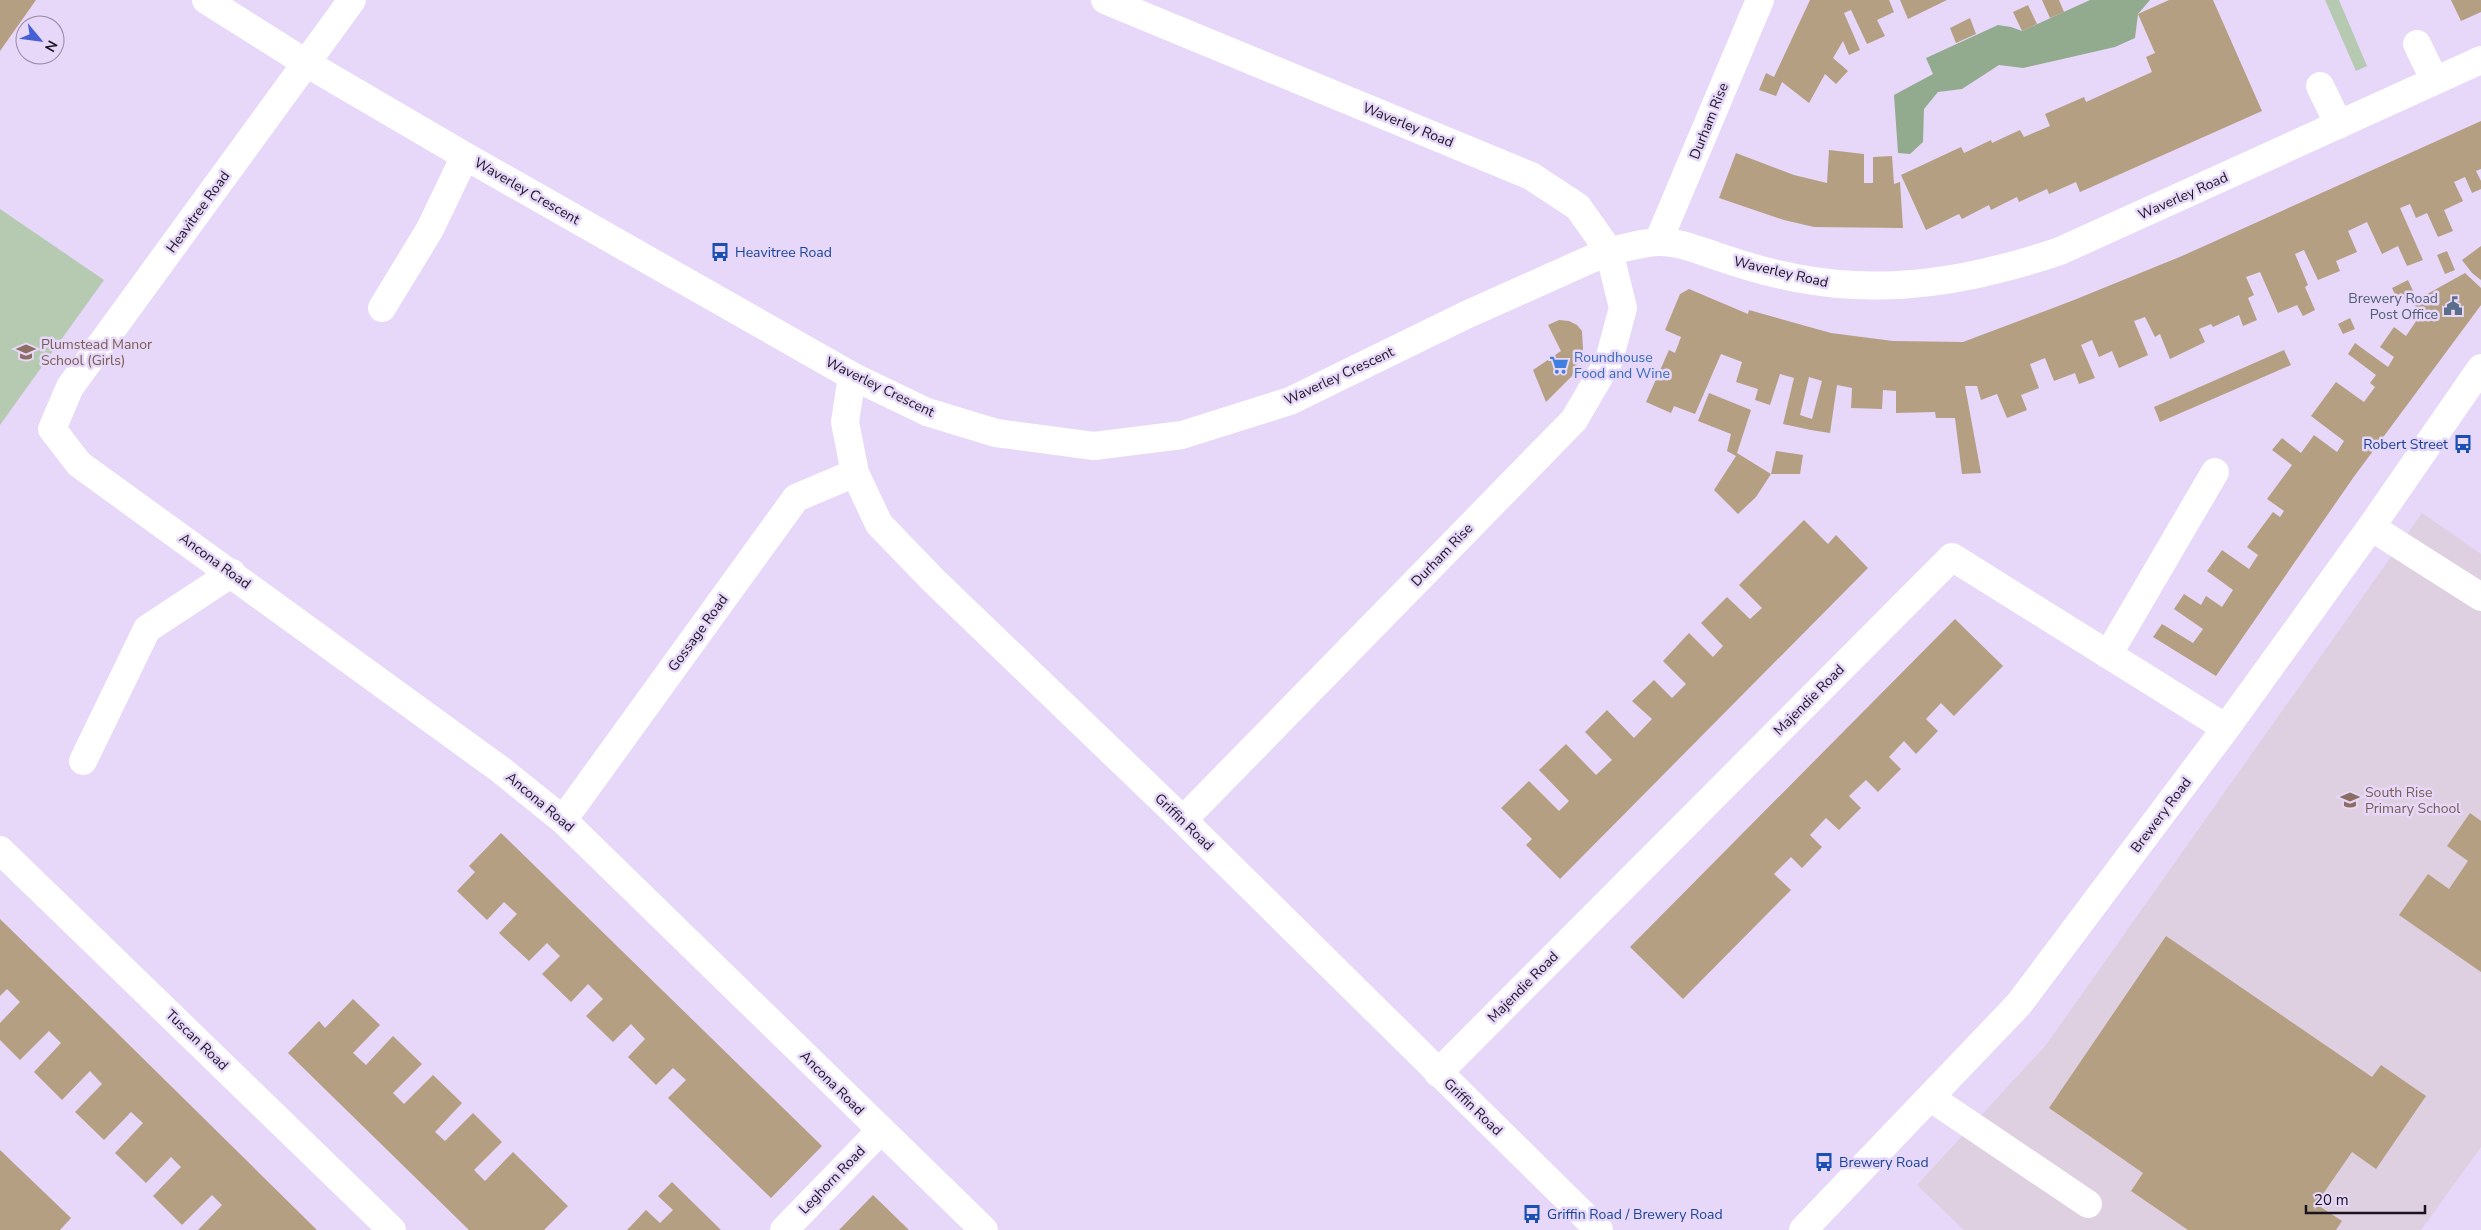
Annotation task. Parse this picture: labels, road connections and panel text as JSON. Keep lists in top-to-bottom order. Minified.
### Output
{"streets":{"street":["Durham Rise","Waverley Road","Waverley Crescent","Heavitree Road","Ancona Road","Gossage Road","Majendie Road","Brewery Road","Griffin Road","Tuscan Road","Leghorn Road"]},"crossings":[["Durham Rise","Waverley Road"],["Durham Rise","Waverley Crescent"],["Durham Rise","Griffin Road"],["Waverley Road","Waverley Crescent"],["Waverley Crescent","Heavitree Road"],["Waverley Crescent","Griffin Road"],["Heavitree Road","Ancona Road"],["Ancona Road","Gossage Road"],["Ancona Road","Leghorn Road"],["Gossage Road","Griffin Road"],["Majendie Road","Brewery Road"],["Majendie Road","Griffin Road"]],"places":{"bus stop":["Heavitree Road","Robert Street","Brewery Road","Griffin Road / Brewery Road"],"public building":["Brewery Road Post Office"],"school or university":["Plumstead Manor School (Girls)","South Rise Primary School"],"supermarket":["Roundhouse Food and Wine"]},"scale_bar":"20 m","north":"bottom right"}
